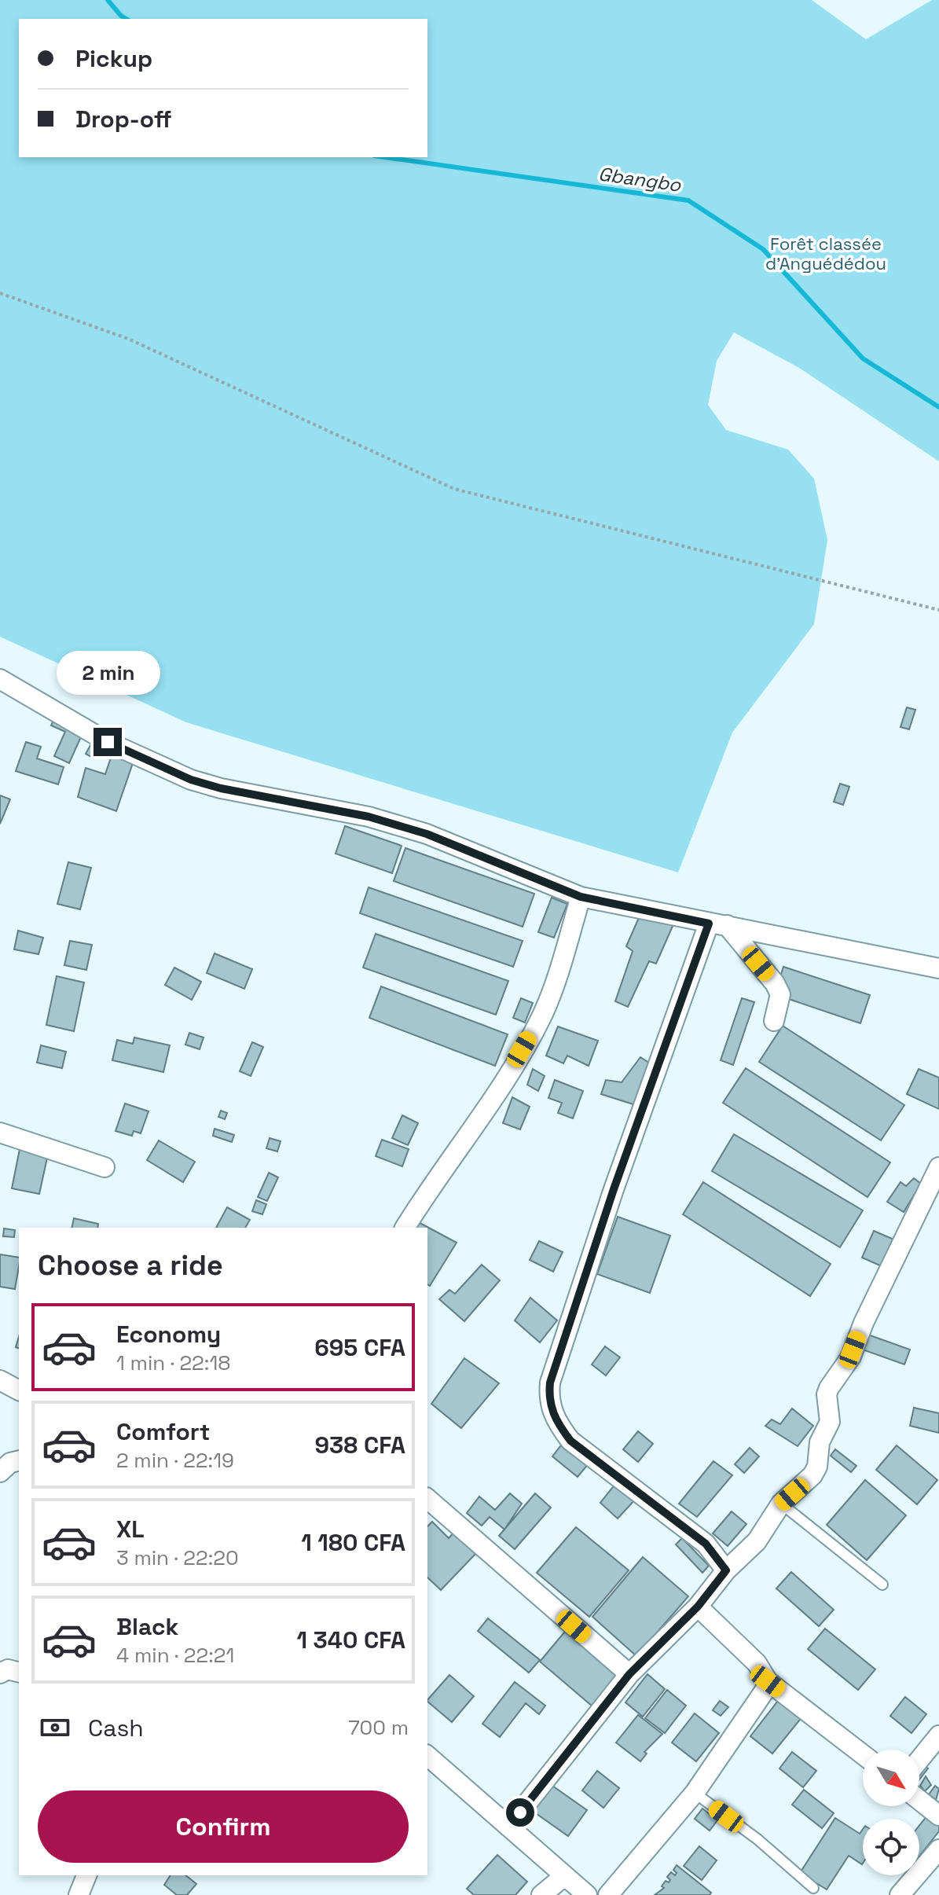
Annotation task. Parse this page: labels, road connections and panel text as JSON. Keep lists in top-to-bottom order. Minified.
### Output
{"water":["Gbangbo"],"parks":["Forêt classée d’Anguédédou"],"north":"bottom right","page":{"banner":["Pickup","Drop-off"],"bubble":"2 min","heading":"Choose a ride","list":[{"name":"Economy","note":"1 min · 22:18","value":"695 CFA"},{"name":"Comfort","note":"2 min · 22:19","value":"938 CFA"},{"name":"XL","note":"3 min · 22:20","value":"1 180 CFA"},{"name":"Black","note":"4 min · 22:21","value":"1 340 CFA"}],"pay":["Cash","700 m"],"buttons":"Confirm"}}
